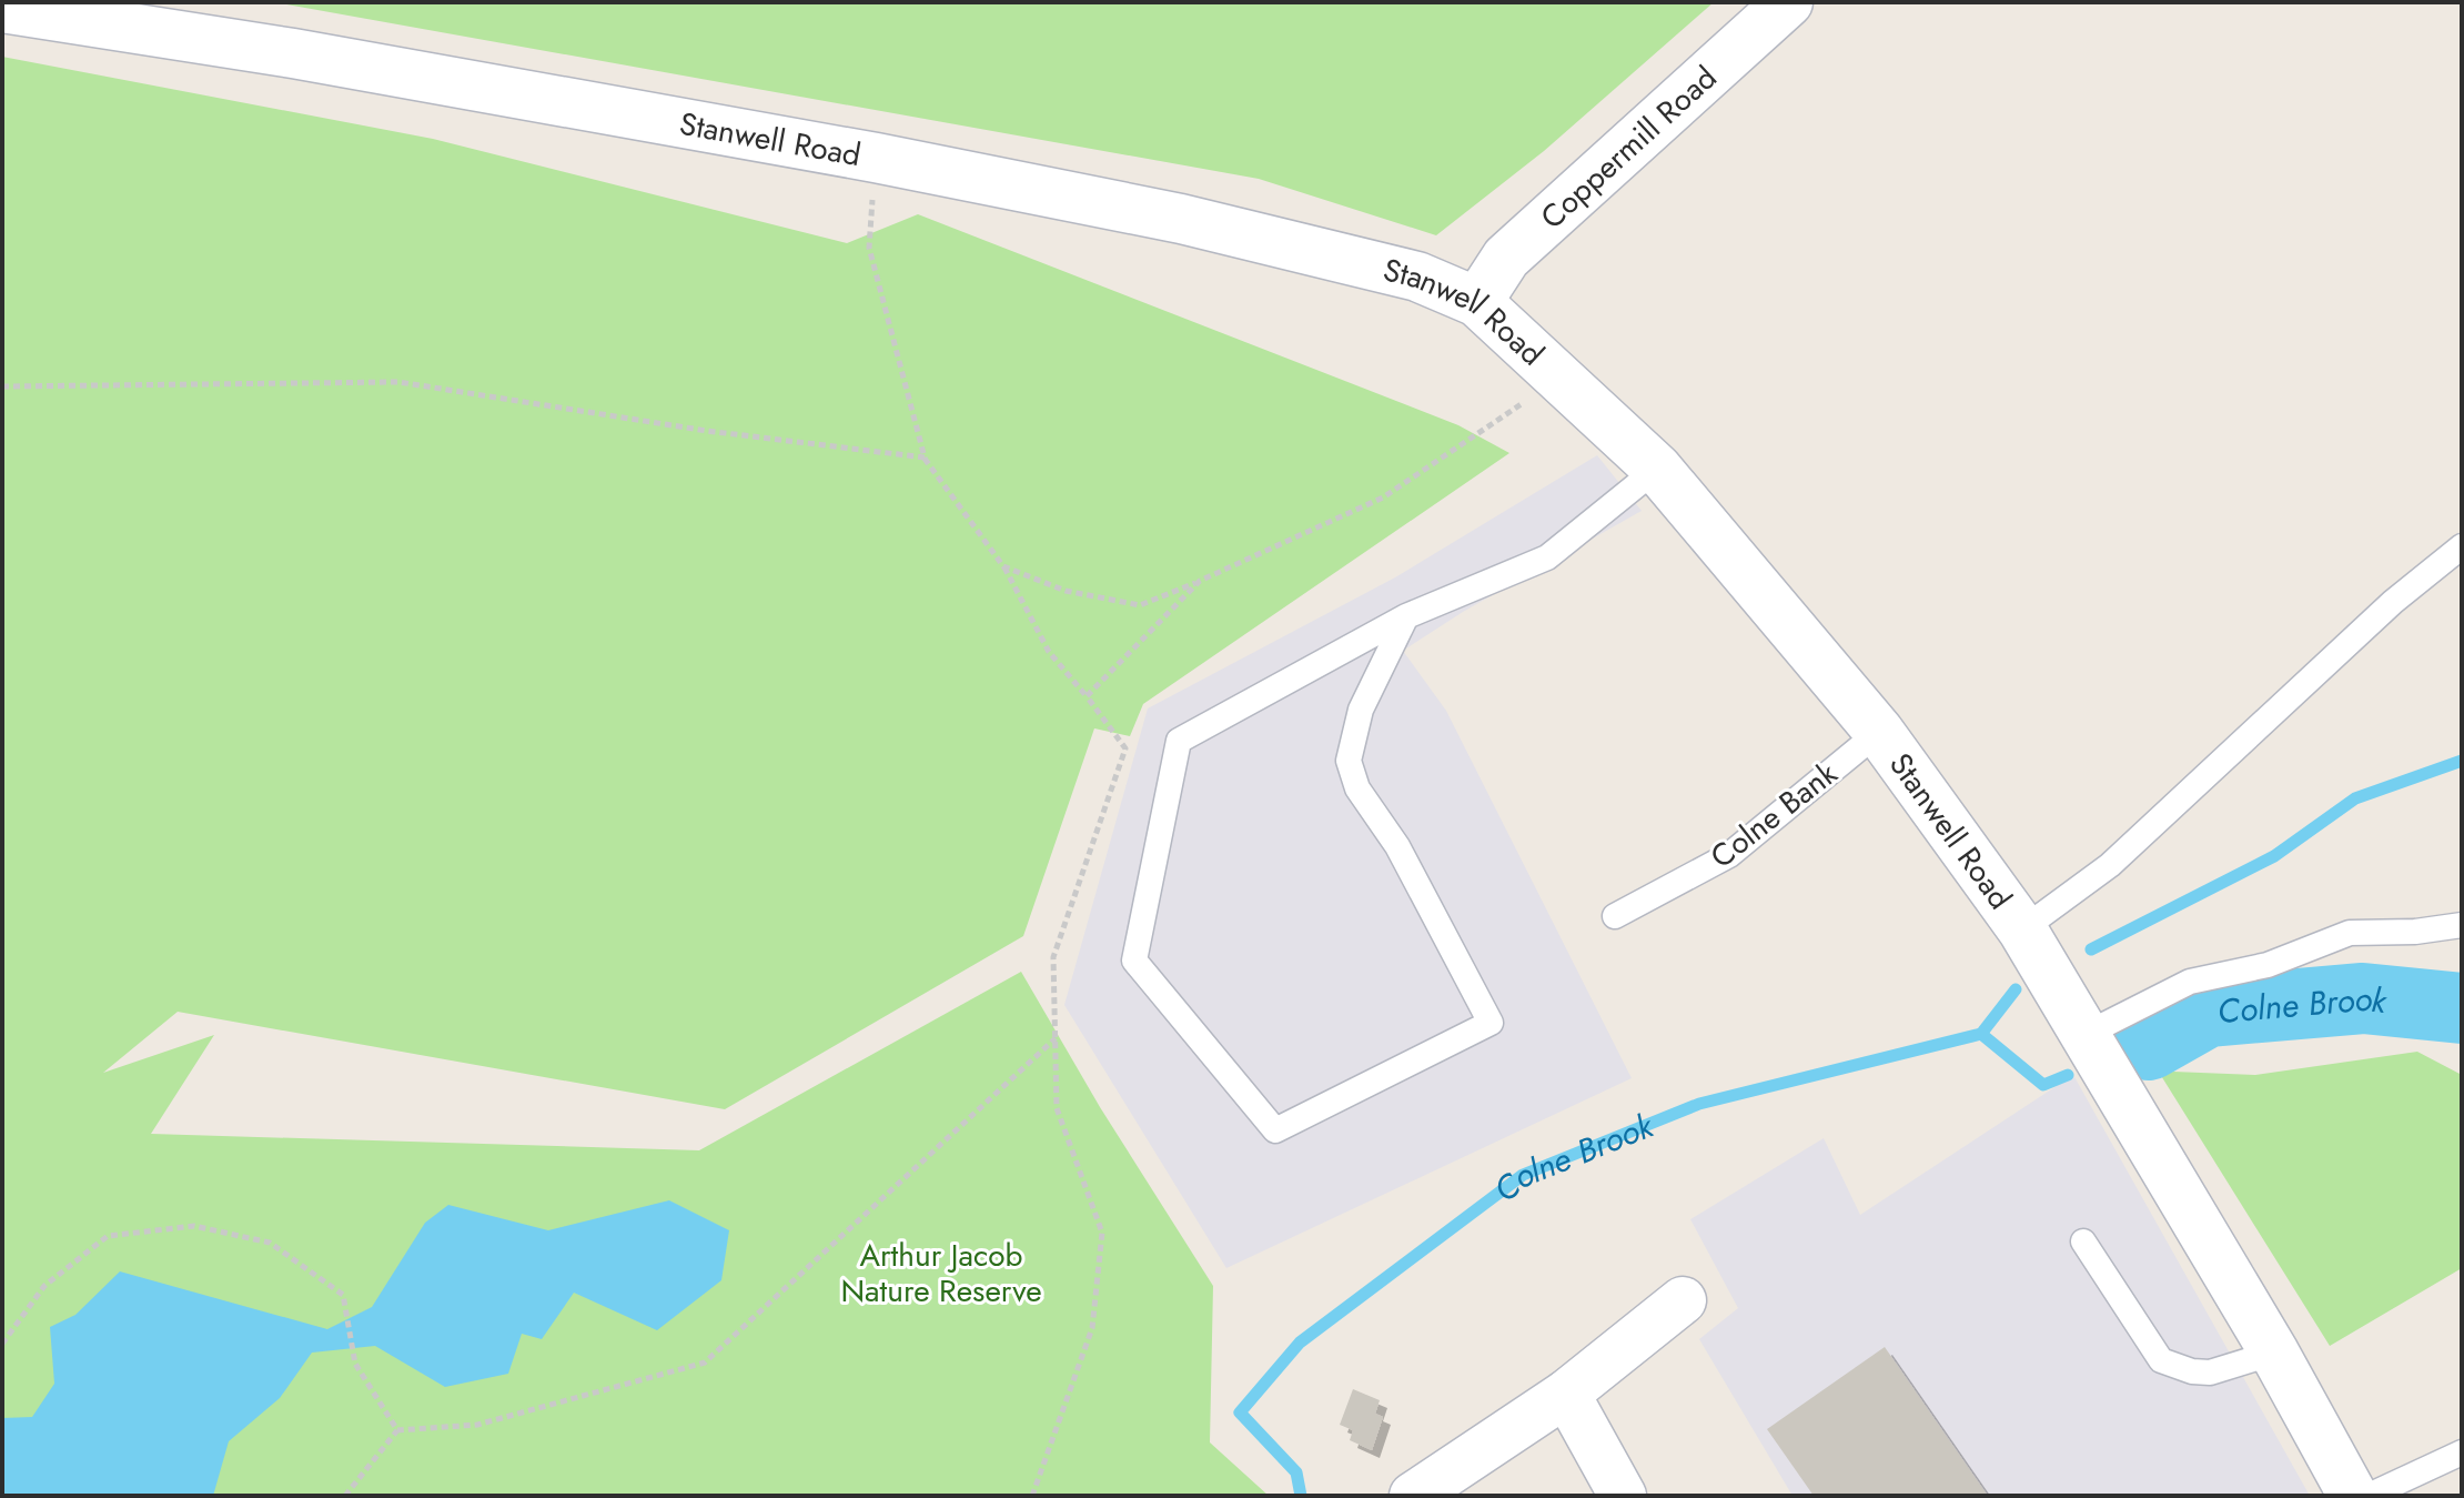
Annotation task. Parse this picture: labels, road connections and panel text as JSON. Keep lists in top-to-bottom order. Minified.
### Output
{"streets":{"street":["Stanwell Road","Coppermill Road"],"lane":["Colne Bank"]},"crossings":[["Stanwell Road","Coppermill Road"],["Stanwell Road","Colne Bank"]],"water":["Colne Brook"],"parks":["Arthur Jacob Nature Reserve"]}
